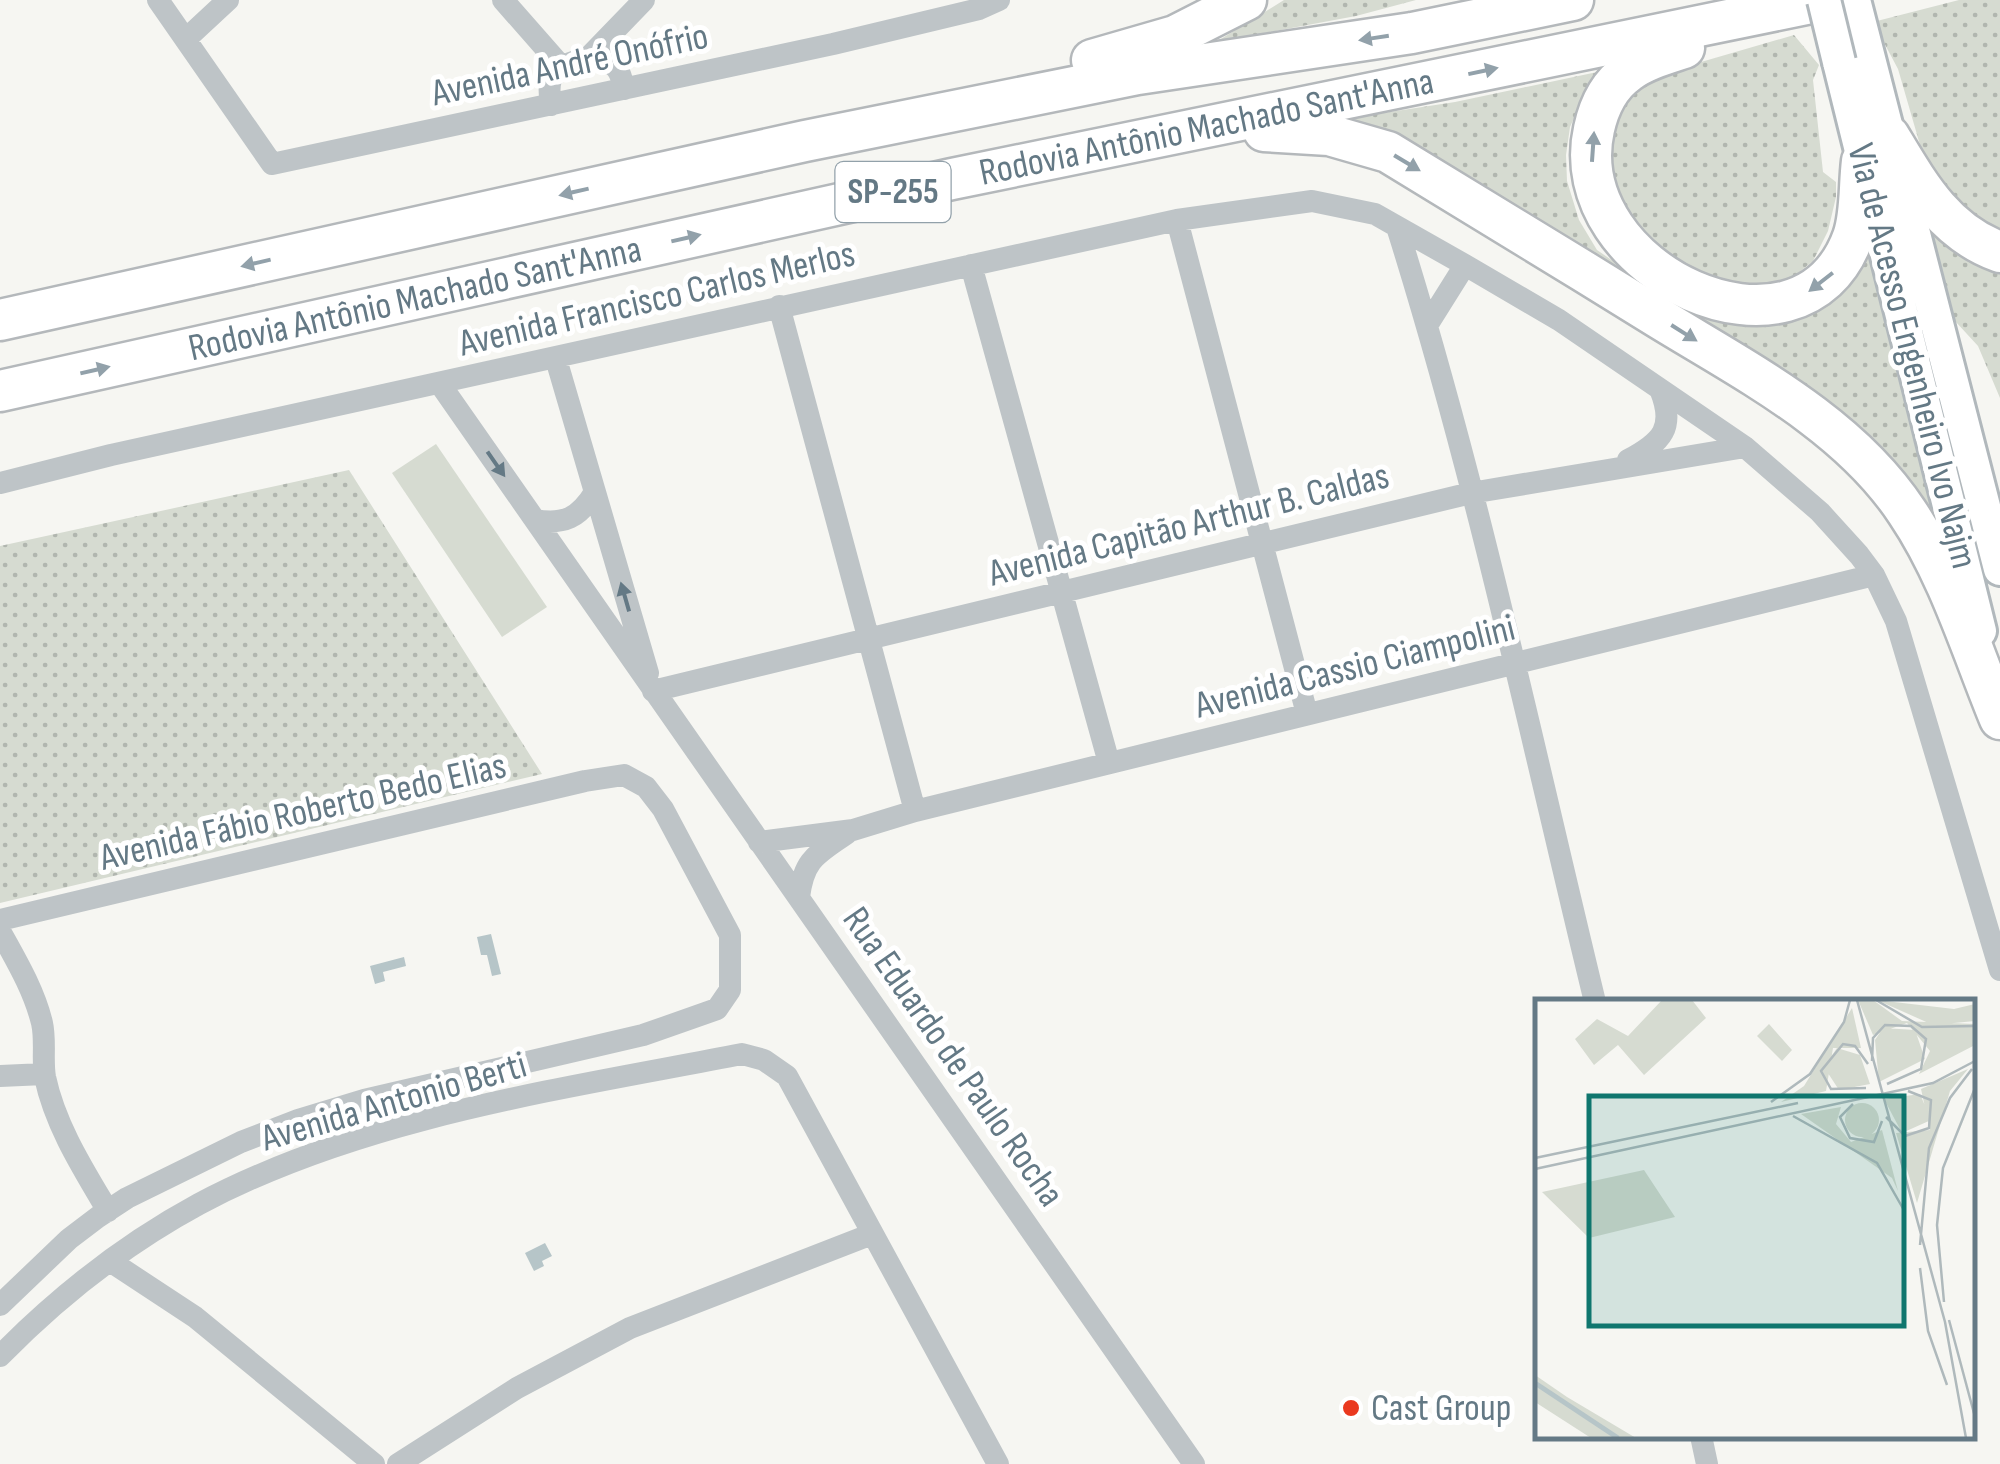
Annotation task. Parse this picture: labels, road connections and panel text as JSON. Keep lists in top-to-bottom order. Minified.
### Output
{"streets":{"highway":["Rodovia Antônio Machado Sant'Anna","SP-255"],"main road":["Via de Acesso Engenheiro Ivo Najm"],"street":["Avenida André Onófrio","Avenida Francisco Carlos Merlos","Avenida Capitão Arthur B. Caldas","Avenida Cassio Ciampolini","Avenida Fábio Roberto Bedo Elias","Rua Eduardo de Paulo Rocha","Avenida Antonio Berti"]},"crossings":[["Rodovia Antônio Machado Sant'Anna","Via de Acesso Engenheiro Ivo Najm"],["Avenida Francisco Carlos Merlos","Avenida Capitão Arthur B. Caldas"],["Avenida Francisco Carlos Merlos","Avenida Cassio Ciampolini"],["Avenida Francisco Carlos Merlos","Rua Eduardo de Paulo Rocha"],["Avenida Capitão Arthur B. Caldas","Rua Eduardo de Paulo Rocha"]],"places":["Cast Group"]}
